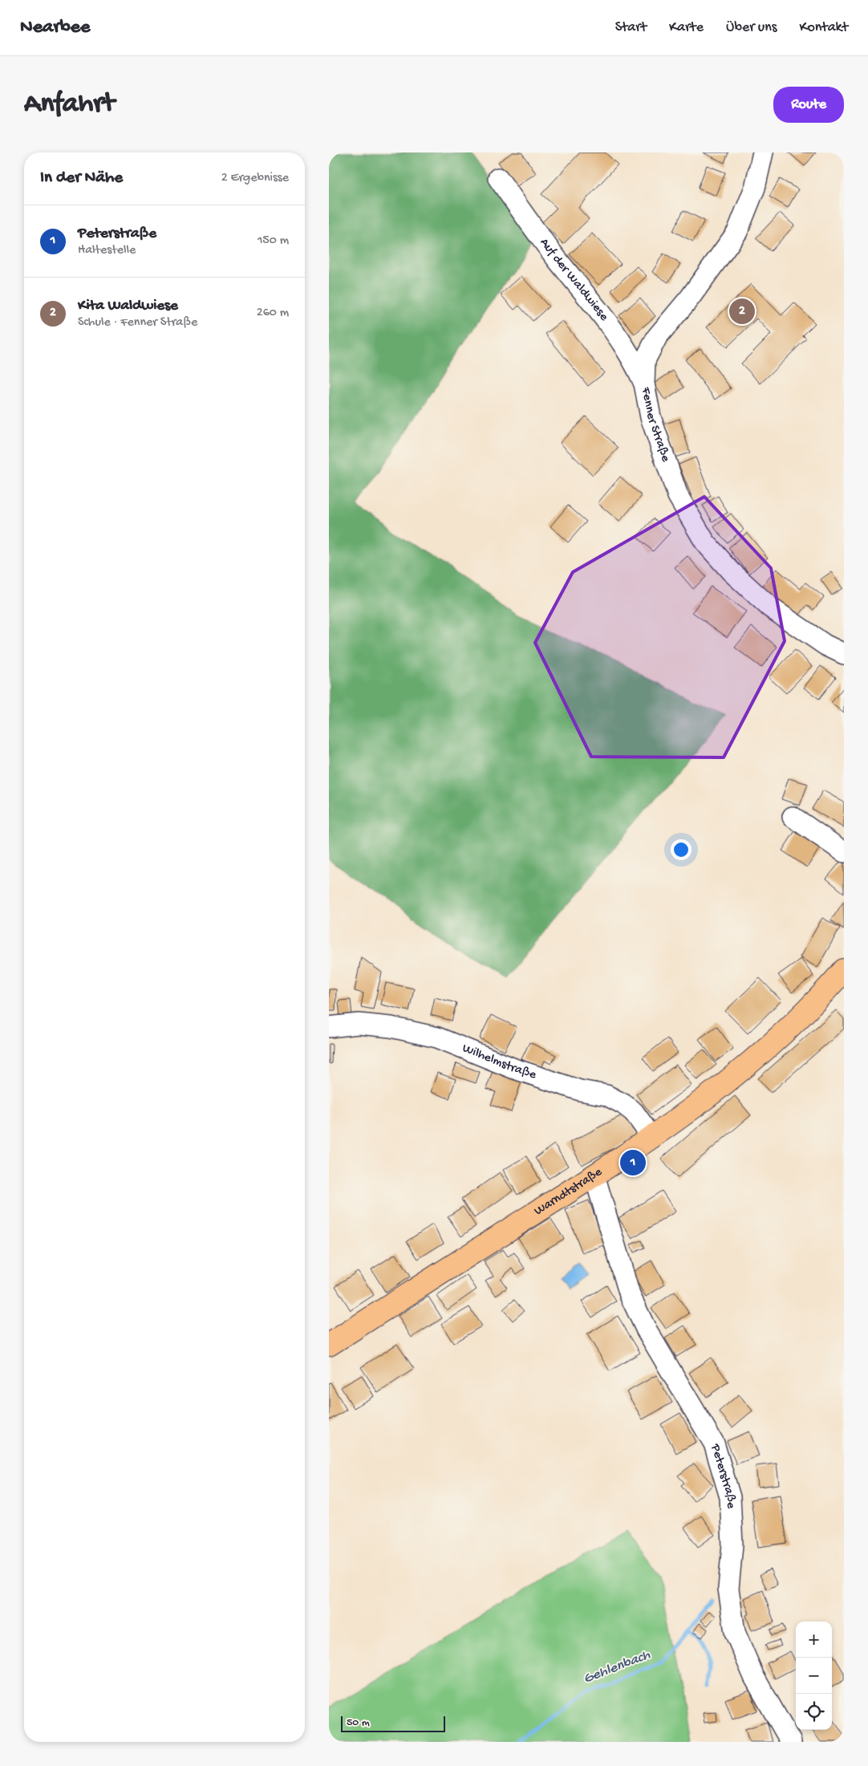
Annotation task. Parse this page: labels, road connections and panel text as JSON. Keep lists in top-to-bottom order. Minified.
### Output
{"streets":{"main road":["Warndtstraße"],"street":["Auf der Waldwiese","Fenner Straße","Wilhelmstraße","Peterstraße"]},"crossings":[["Auf der Waldwiese","Fenner Straße"],["Wilhelmstraße","Warndtstraße"],["Warndtstraße","Peterstraße"]],"water":["Gehlenbach"],"scale_bar":"50 m","page":{"header":"Nearbee","nav":["Start","Karte","Über uns","Kontakt"],"buttons":"Route","title":"Anfahrt","heading":["In der Nähe","2 Ergebnisse"],"list":[{"mark":"1","name":"Peterstraße","note":"Haltestelle","value":"150 m"},{"mark":"2","name":"Kita Waldwiese","note":"Schule · Fenner Straße","value":"260 m"}],"pins":["2","1"],"map_buttons":["+","−"],"scale":"50 m"}}
